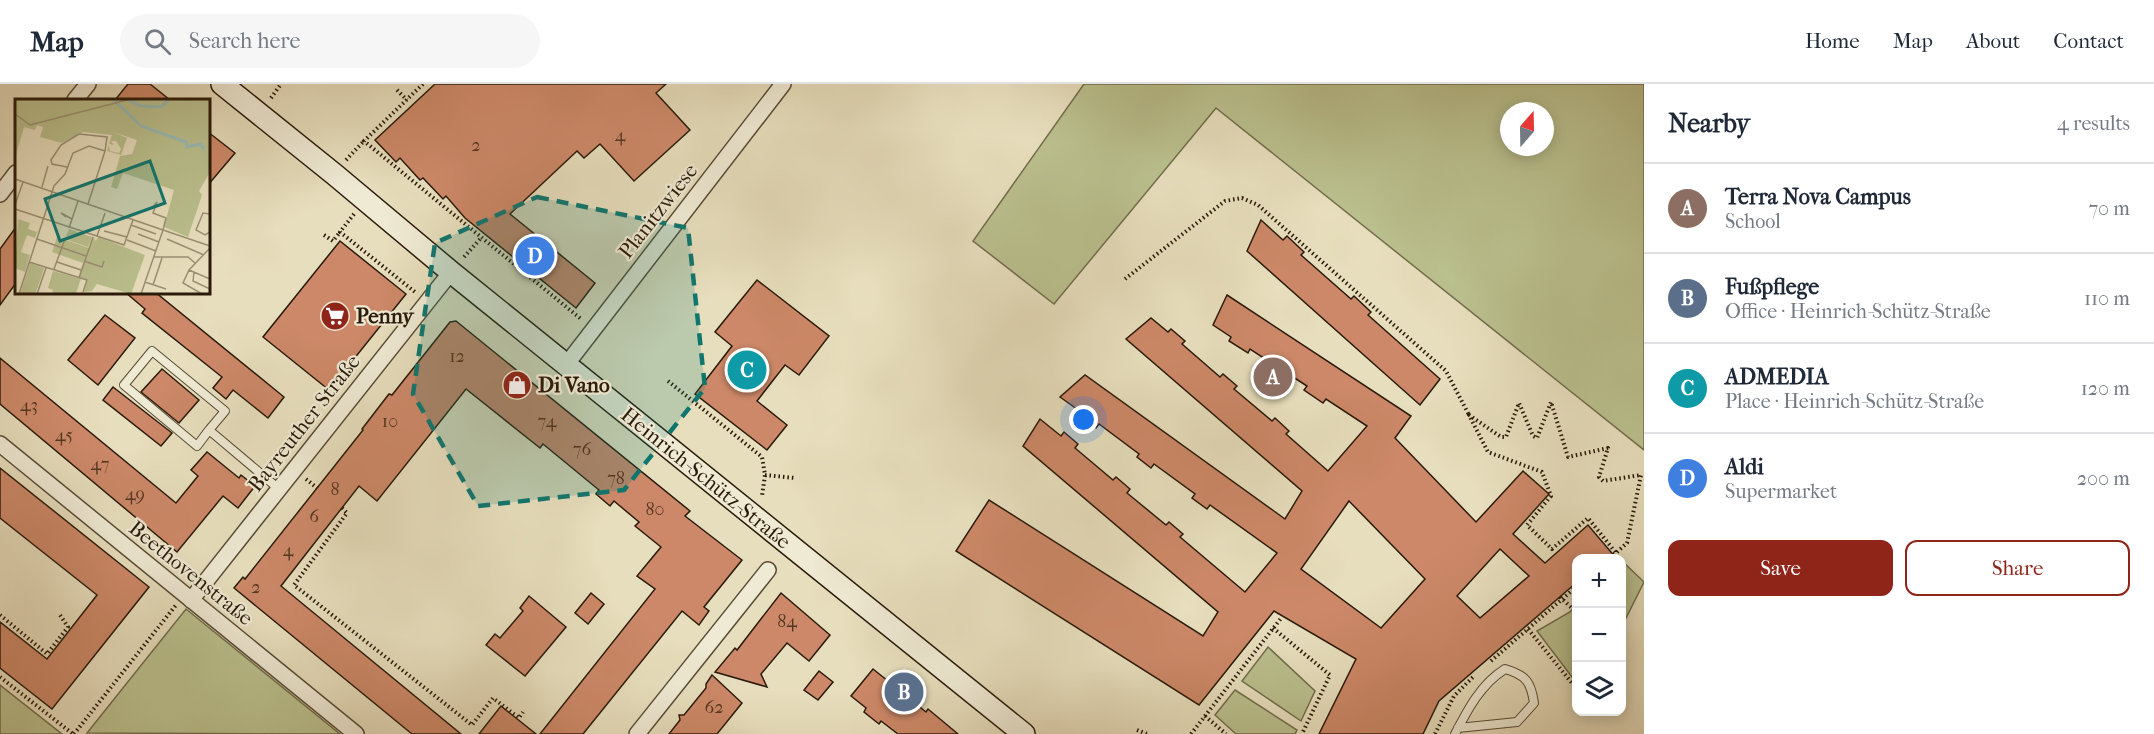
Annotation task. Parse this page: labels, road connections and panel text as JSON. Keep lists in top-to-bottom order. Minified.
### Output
{"streets":{"main road":["Heinrich-Schütz-Straße"],"street":["Planitzwiese","Bayreuther Straße","Beethovenstraße"]},"crossings":[["Planitzwiese","Heinrich-Schütz-Straße"],["Bayreuther Straße","Heinrich-Schütz-Straße"],["Bayreuther Straße","Beethovenstraße"]],"places":{"supermarket":["Penny"],"shop":["Di Vano"]},"house_numbers":["4","2","12","43","10","74","45","76","47","78","8","49","80","6","4","2","84","62"],"north":"top","page":{"header":"Map","search":"Search here","nav":["Home","Map","About","Contact"],"heading":["Nearby","4 results"],"list":[{"mark":"A","name":"Terra Nova Campus","note":"School","value":"70 m"},{"mark":"B","name":"Fußpflege","note":"Office · Heinrich-Schütz-Straße","value":"110 m"},{"mark":"C","name":"ADMEDIA","note":"Place · Heinrich-Schütz-Straße","value":"120 m"},{"mark":"D","name":"Aldi","note":"Supermarket","value":"200 m"}],"pins":["D","C","A","B"],"buttons":["Save","Share"],"map_buttons":["+","−"]}}
